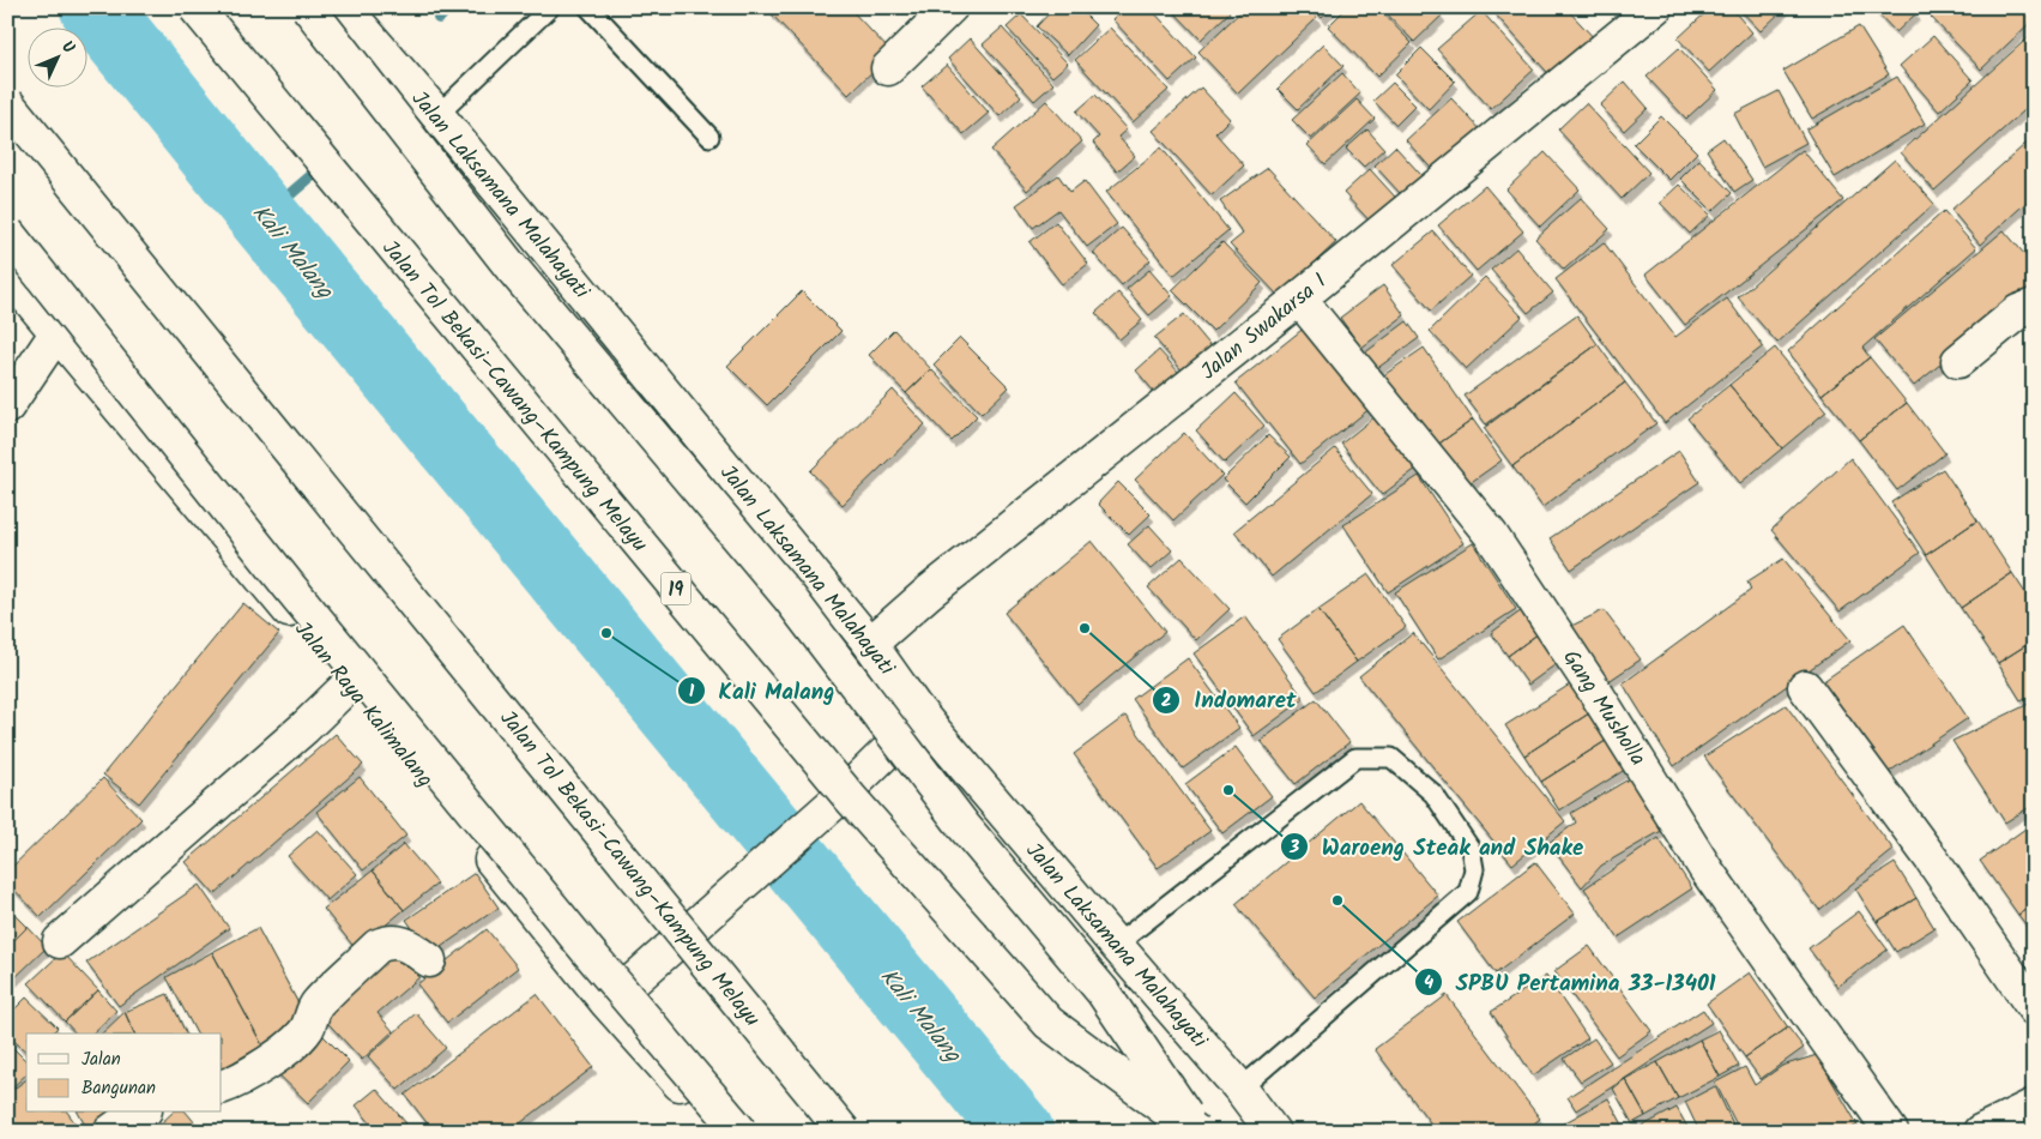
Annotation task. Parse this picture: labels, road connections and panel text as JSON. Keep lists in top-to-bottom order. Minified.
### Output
{"streets":{"main road":["Jalan Laksamana Malahayati","Jalan Swakarsa I","Jalan Tol Bekasi–Cawang–Kampung Melayu","19","Jalan Raya Kalimalang","Gang Musholla"]},"crossings":[["Jalan Laksamana Malahayati","Jalan Swakarsa I"],["Jalan Swakarsa I","Gang Musholla"]],"water":["Kali Malang"],"places":["Indomaret","Kali Malang","Waroeng Steak and Shake","SPBU Pertamina 33-13401"],"legend":["Jalan","Bangunan"],"north":"top right"}
